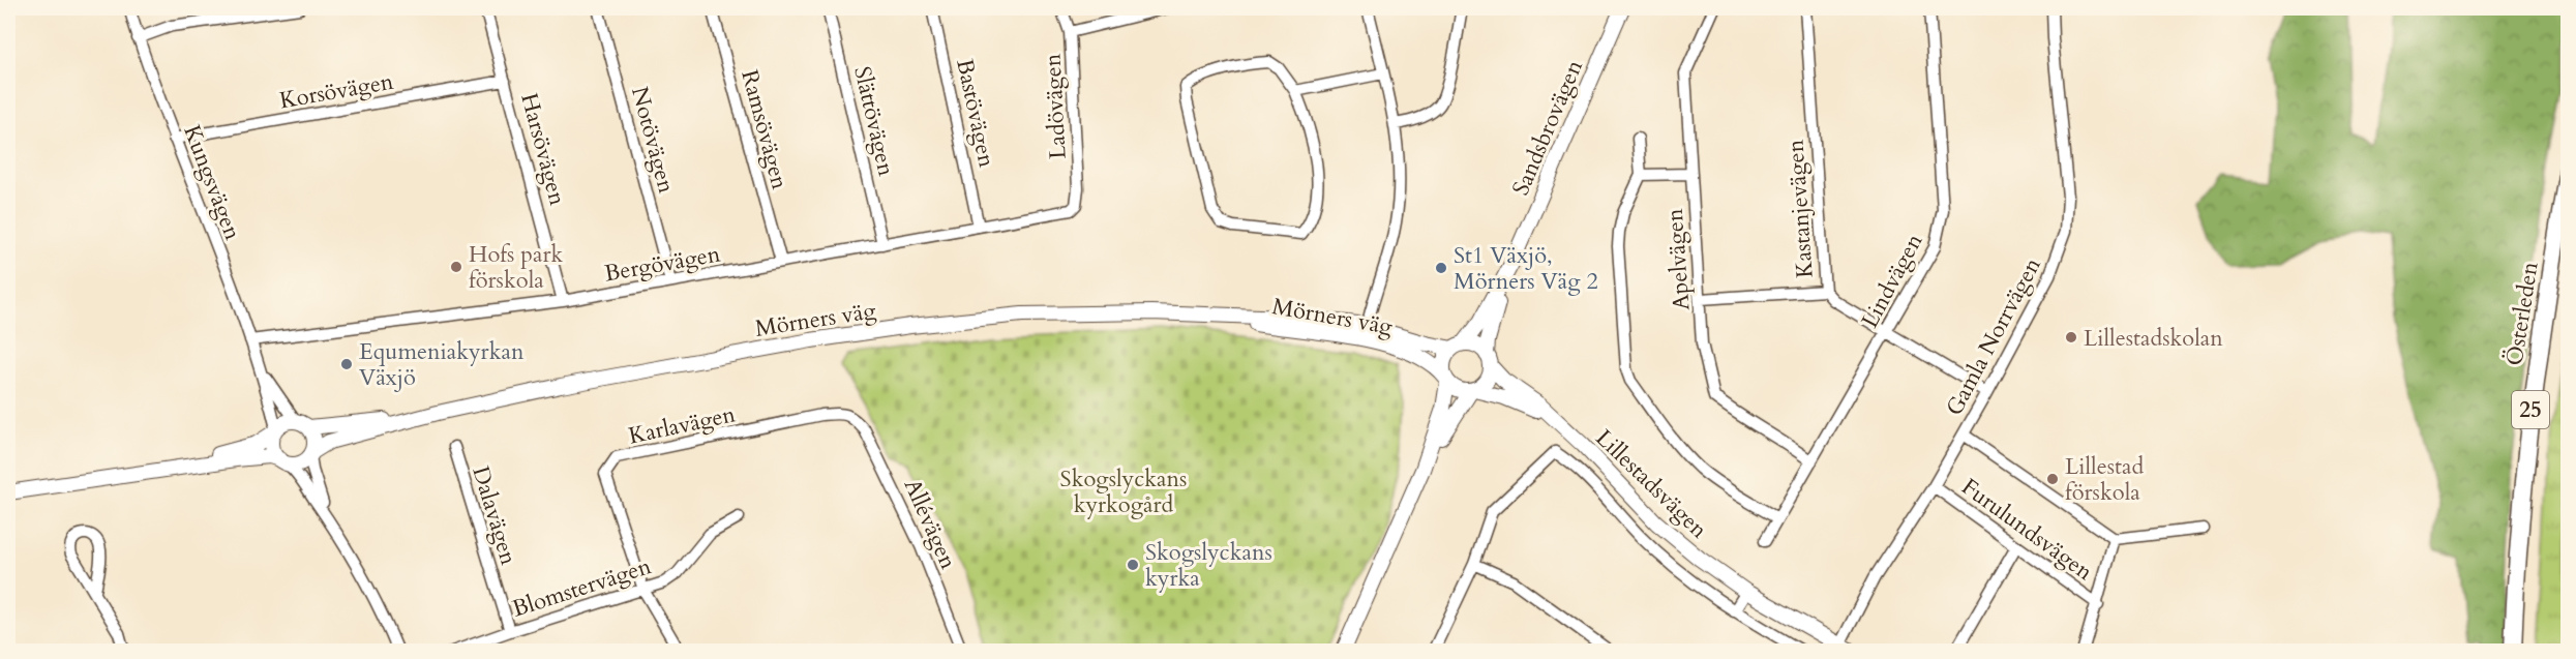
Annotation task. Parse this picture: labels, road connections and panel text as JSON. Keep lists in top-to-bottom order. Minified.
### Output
{"streets":{"highway":["Österleden","25"],"main road":["Sandsbrovägen","Mörners väg","Lillestadsvägen"],"street":["Korsövägen","Ladövägen","Bastövägen","Slättövägen","Ramsövägen","Notövägen","Harsövägen","Kungsvägen","Kastanjevägen","Apelvägen","Bergövägen","Lindvägen","Gamla Norrvägen","Karlavägen","Dalavägen","Allévägen","Furulundsvägen","Blomstervägen"]},"crossings":[["Korsövägen","Harsövägen"],["Korsövägen","Kungsvägen"],["Ladövägen","Bergövägen"],["Bastövägen","Bergövägen"],["Slättövägen","Bergövägen"],["Sandsbrovägen","Mörners väg"],["Sandsbrovägen","Lillestadsvägen"],["Ramsövägen","Bergövägen"],["Notövägen","Bergövägen"],["Harsövägen","Bergövägen"],["Kungsvägen","Bergövägen"],["Kungsvägen","Mörners väg"],["Kastanjevägen","Lindvägen"],["Kastanjevägen","Gamla Norrvägen"],["Apelvägen","Lindvägen"],["Mörners väg","Lillestadsvägen"],["Gamla Norrvägen","Lillestadsvägen"],["Gamla Norrvägen","Furulundsvägen"],["Karlavägen","Allévägen"],["Karlavägen","Blomstervägen"],["Dalavägen","Blomstervägen"]],"parks":["Skogslyckans kyrkogård"],"places":["Hofs park förskola","St1 Växjö, Mörners Väg 2","Lillestadskolan","Equmeniakyrkan Växjö","Lillestad förskola","Skogslyckans kyrka"]}
